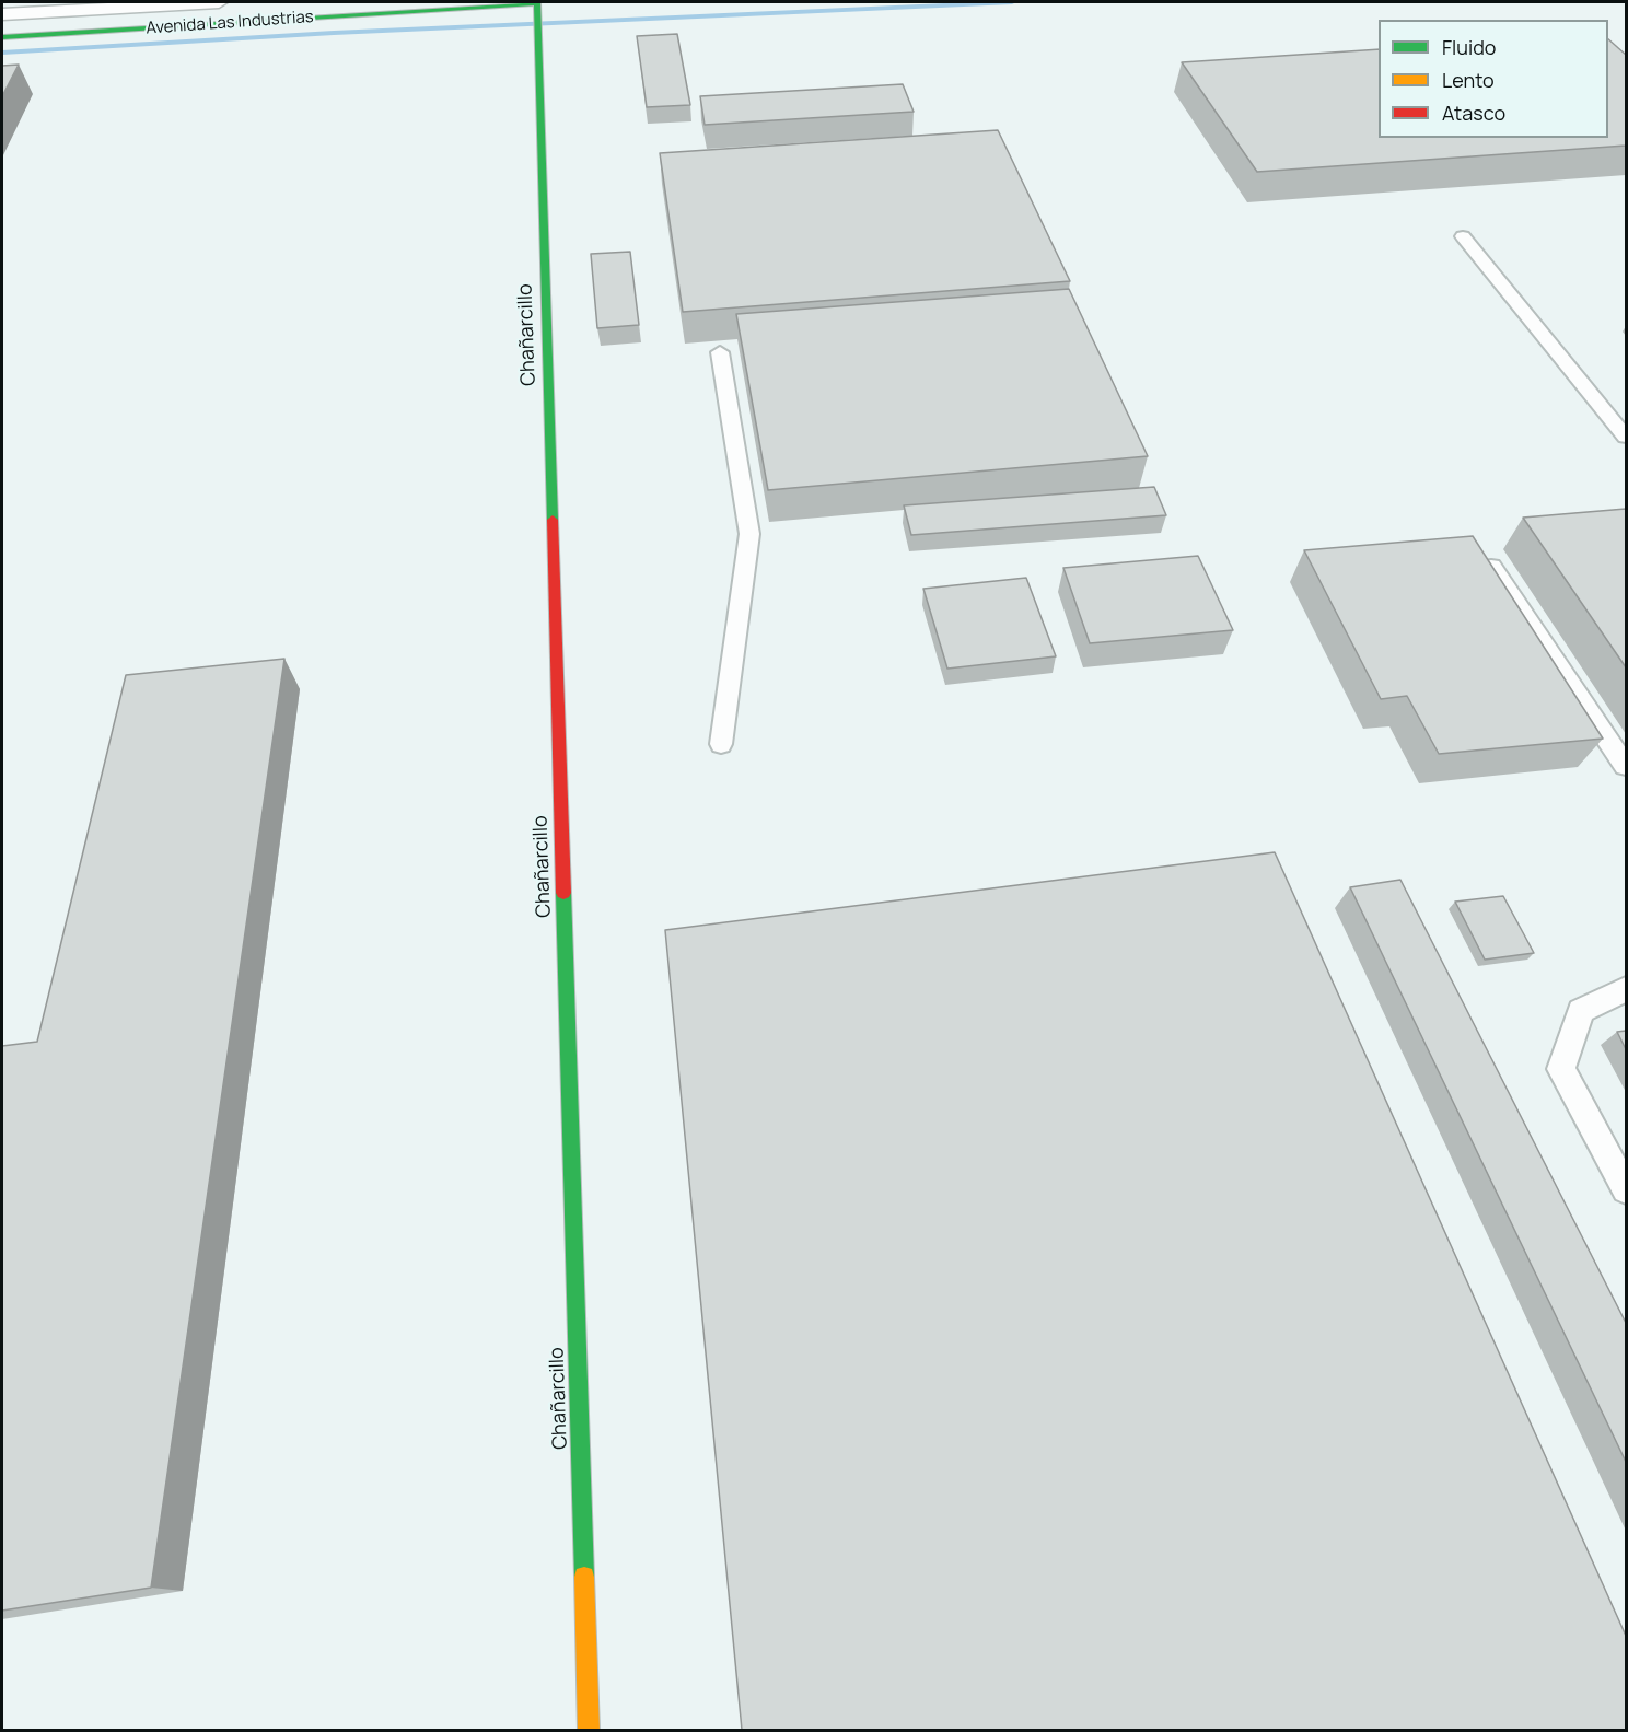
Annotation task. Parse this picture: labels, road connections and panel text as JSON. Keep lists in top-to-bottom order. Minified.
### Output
{"streets":{"street":["Avenida Las Industrias","Chañarcillo"]},"crossings":[["Avenida Las Industrias","Chañarcillo"]],"legend":["Fluido","Lento","Atasco"]}
